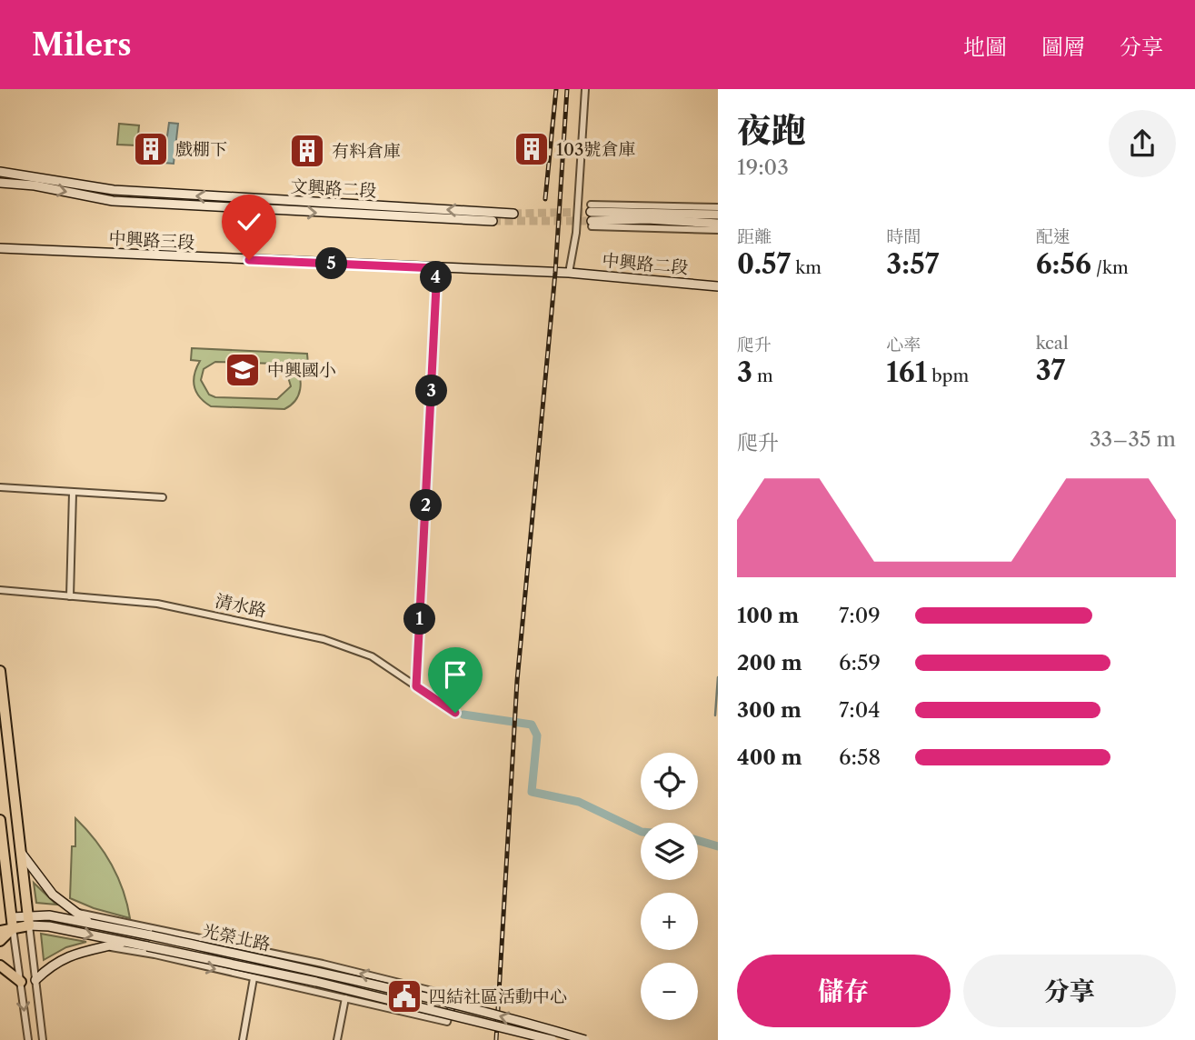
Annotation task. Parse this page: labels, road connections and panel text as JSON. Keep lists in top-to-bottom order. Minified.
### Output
{"streets":{"street":["文興路二段","中興路三段","中興路二段","清水路","光榮北路"]},"crossings":[["中興路三段","中興路二段"]],"places":{"building":["戲棚下","103號倉庫","有料倉庫"],"school or university":["中興國小"],"public building":["四結社區活動中心"]},"page":{"header":"Milers","nav":["地圖","圖層","分享"],"heading":["夜跑","19:03"],"stats":[["距離","0.57 km"],["時間","3:57"],["配速","6:56 /km"],["爬升","3 m"],["心率","161 bpm"],["kcal","37"]],"pins":["5","4","3","2","1"],"chart":["爬升","33–35 m"],"list":[{"name":"100 m","note":"7:09"},{"name":"200 m","note":"6:59"},{"name":"300 m","note":"7:04"},{"name":"400 m","note":"6:58"}],"map_buttons":["+","−"],"buttons":["儲存","分享"]}}
